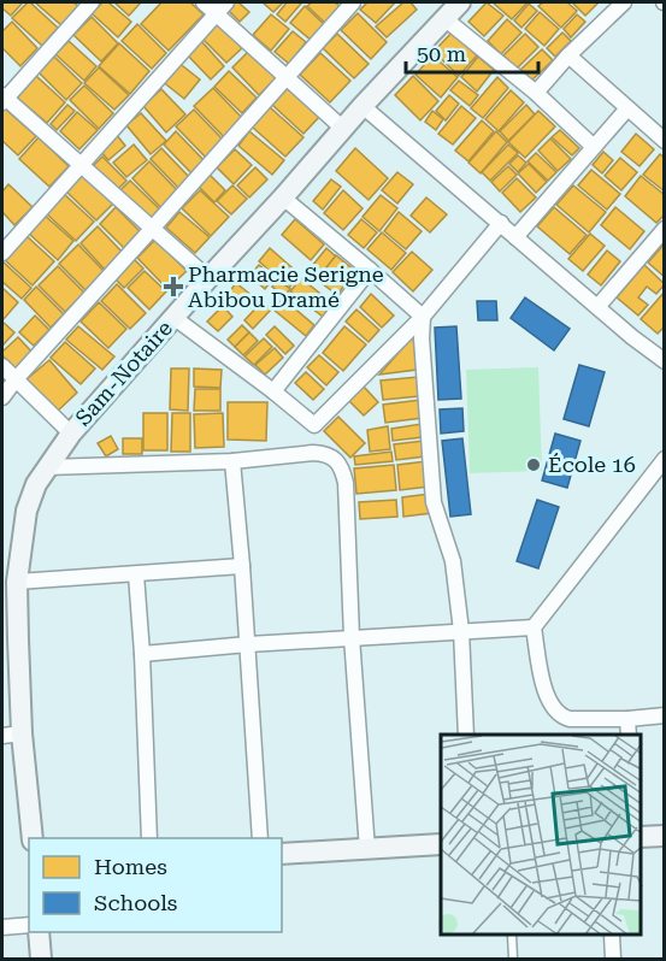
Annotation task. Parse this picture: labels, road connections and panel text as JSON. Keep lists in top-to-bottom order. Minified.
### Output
{"streets":{"street":["Sam-Notaire"]},"places":{"health":["Pharmacie Serigne Abibou Dramé"],"other":["École 16"]},"legend":["Homes","Schools"],"scale_bar":"50 m"}
